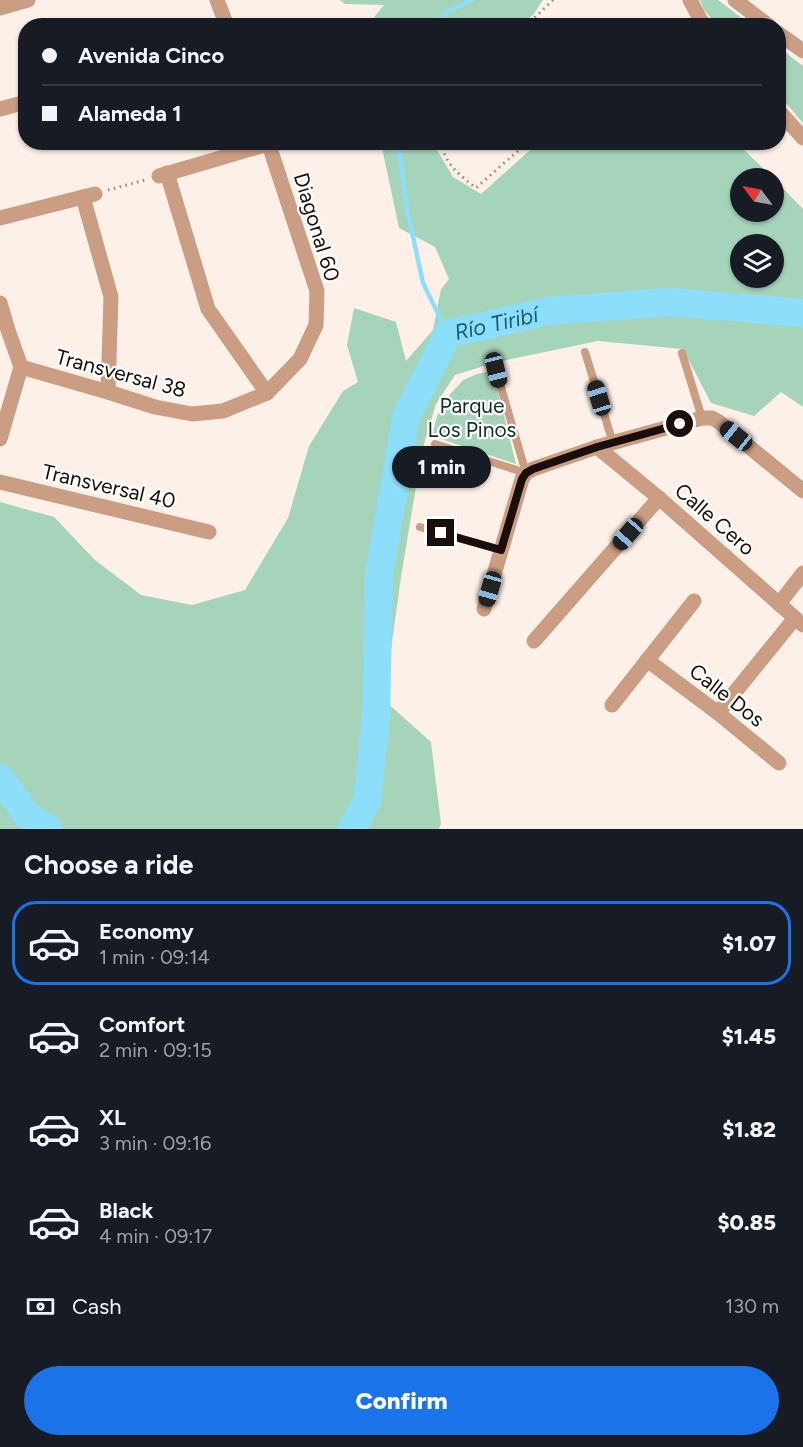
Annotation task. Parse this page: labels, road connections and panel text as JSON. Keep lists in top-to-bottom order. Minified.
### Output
{"streets":{"street":["Diagonal 60","Transversal 38","Transversal 40","Calle Cero","Calle Dos"]},"crossings":[["Diagonal 60","Transversal 38"]],"water":["Río Tiribí"],"parks":["Parque Los Pinos"],"north":"top left","page":{"banner":["Avenida Cinco","Alameda 1"],"bubble":"1 min","heading":"Choose a ride","list":[{"name":"Economy","note":"1 min · 09:14","value":"$1.07"},{"name":"Comfort","note":"2 min · 09:15","value":"$1.45"},{"name":"XL","note":"3 min · 09:16","value":"$1.82"},{"name":"Black","note":"4 min · 09:17","value":"$0.85"}],"pay":["Cash","130 m"],"buttons":"Confirm"}}
